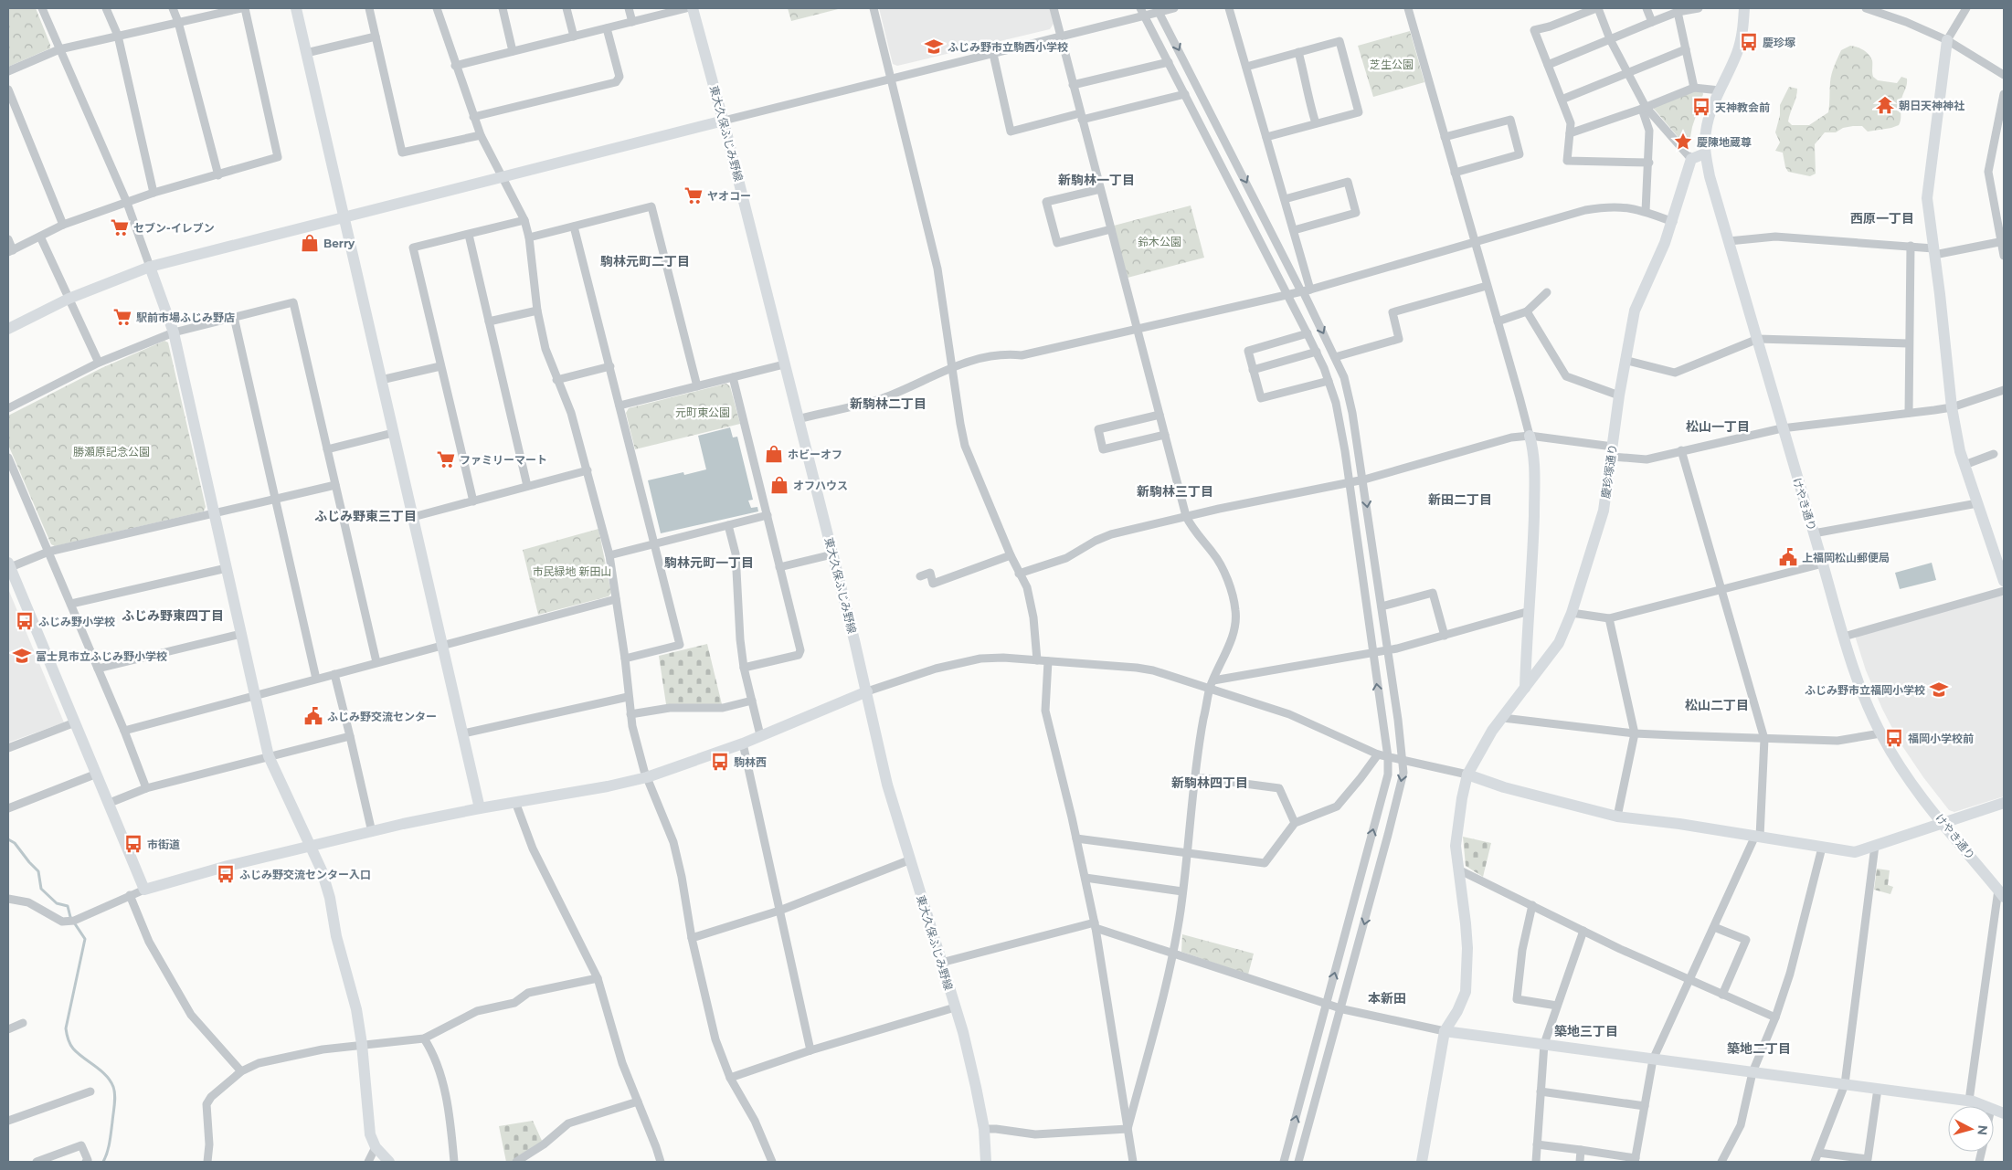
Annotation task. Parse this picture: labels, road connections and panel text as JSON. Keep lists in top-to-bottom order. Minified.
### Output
{"streets":{"street":["東大久保ふじみ野線","慶珍塚通り","けやき通り"]},"districts":["新駒林一丁目","西原一丁目","駒林元町二丁目","新駒林二丁目","松山一丁目","新駒林三丁目","新田二丁目","ふじみ野東三丁目","駒林元町一丁目","ふじみ野東四丁目","松山二丁目","新駒林四丁目","本新田","築地三丁目","築地二丁目"],"parks":["芝生公園","鈴木公園","元町東公園","勝瀬原記念公園","市民緑地 新田山"],"places":{"bus stop":["慶珍塚","天神教会前","ふじみ野小学校","福岡小学校前","駒林西","市街道","ふじみ野交流センター入口"],"school or university":["ふじみ野市立駒西小学校","富士見市立ふじみ野小学校","ふじみ野市立福岡小学校"],"temple":["朝日天神神社"],"place":["慶陳地蔵尊"],"supermarket":["ヤオコー","セブン-イレブン","駅前市場ふじみ野店","ファミリーマート"],"shop":["Berry","ホビーオフ","オフハウス"],"public building":["上福岡松山郵便局","ふじみ野交流センター"]},"north":"right"}
